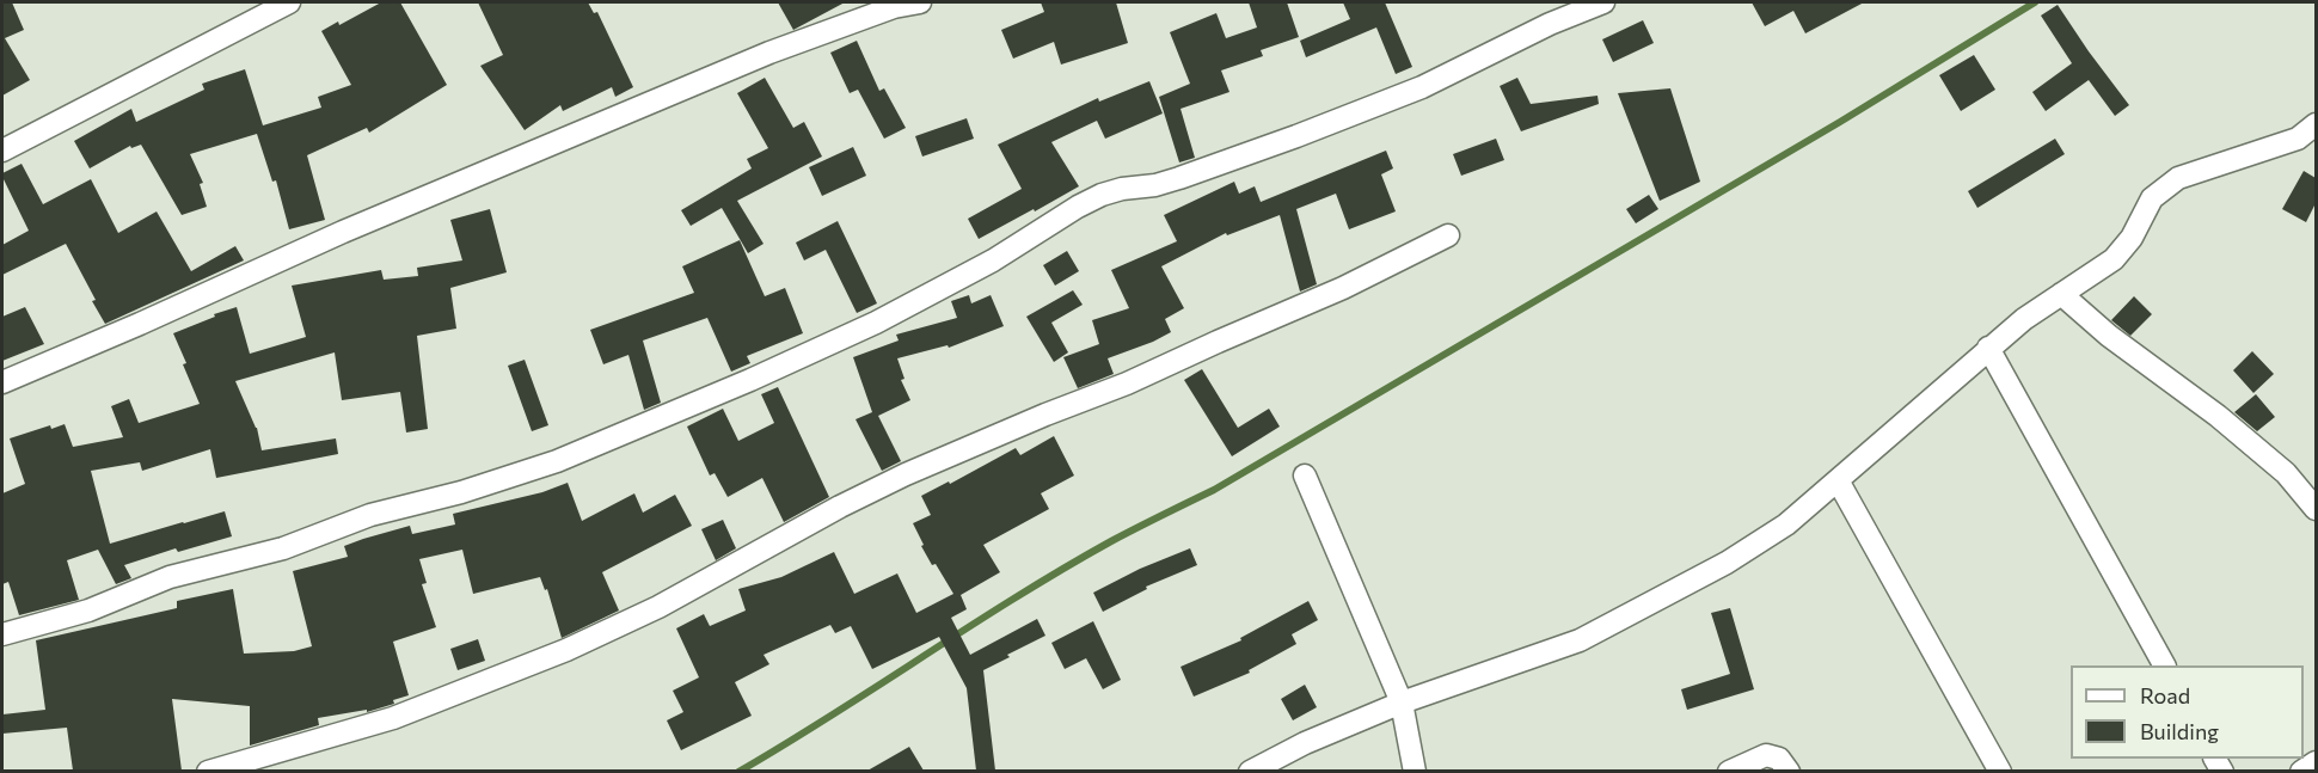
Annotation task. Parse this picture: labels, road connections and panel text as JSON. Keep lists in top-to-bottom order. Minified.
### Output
{"legend":["Road","Building"]}
